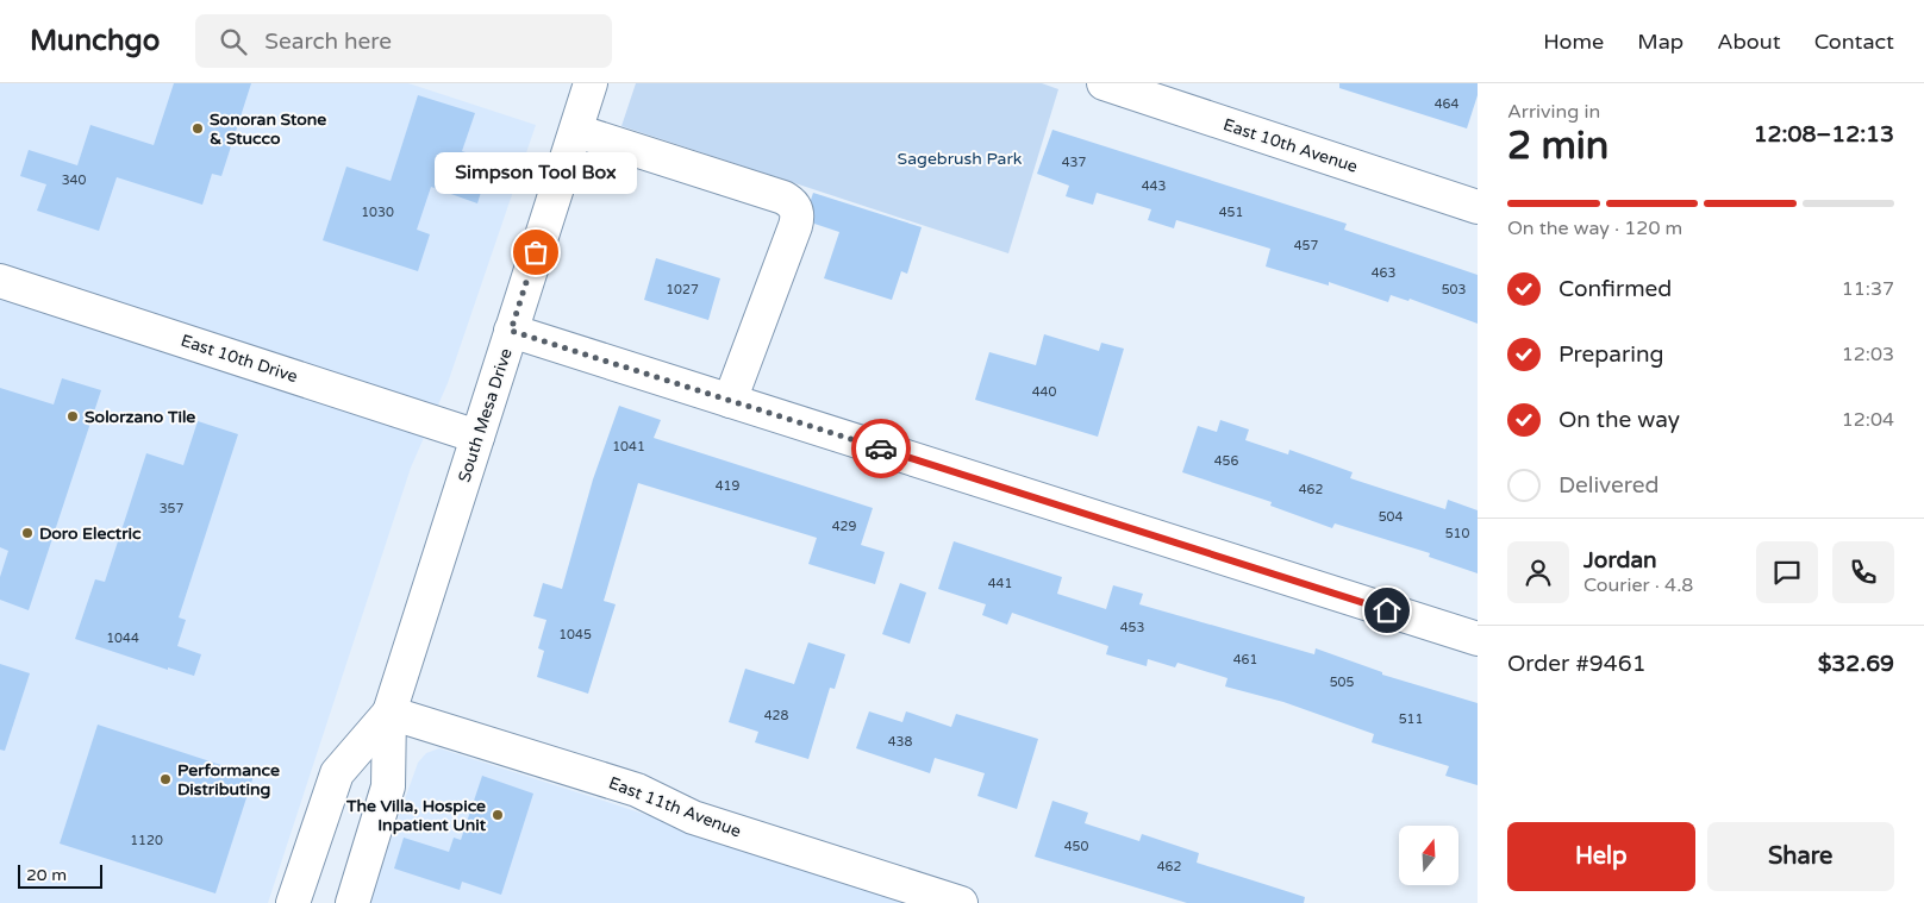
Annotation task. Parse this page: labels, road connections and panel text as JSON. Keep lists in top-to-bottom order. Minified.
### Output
{"streets":{"street":["East 10th Avenue","East 10th Drive","South Mesa Drive","East 11th Avenue"]},"crossings":[["East 10th Drive","South Mesa Drive"],["South Mesa Drive","East 11th Avenue"]],"parks":["Sagebrush Park"],"places":["Sonoran Stone & Stucco","Simpson Tool Box","Solorzano Tile","Doro Electric","Performance Distributing","The Villa, Hospice Inpatient Unit"],"house_numbers":["464","437","340","443","1030","451","457","463","1027","503","440","1041","456","419","462","357","504","429","510","441","453","1045","1044","461","505","428","511","438","1120","450","462"],"scale_bar":"20 m","north":"top","page":{"header":"Munchgo","search":"Search here","nav":["Home","Map","About","Contact"],"heading":["2 min","Arriving in","12:08–12:13"],"panel":["Jordan","Courier · 4.8","Order #9461","$32.69"],"bubble":"Simpson Tool Box","bar":"On the way · 120 m","list":[["Confirmed","11:37"],["Preparing","12:03"],["On the way","12:04"],"Delivered"],"buttons":["Help","Share"],"scale":"20 m"}}
